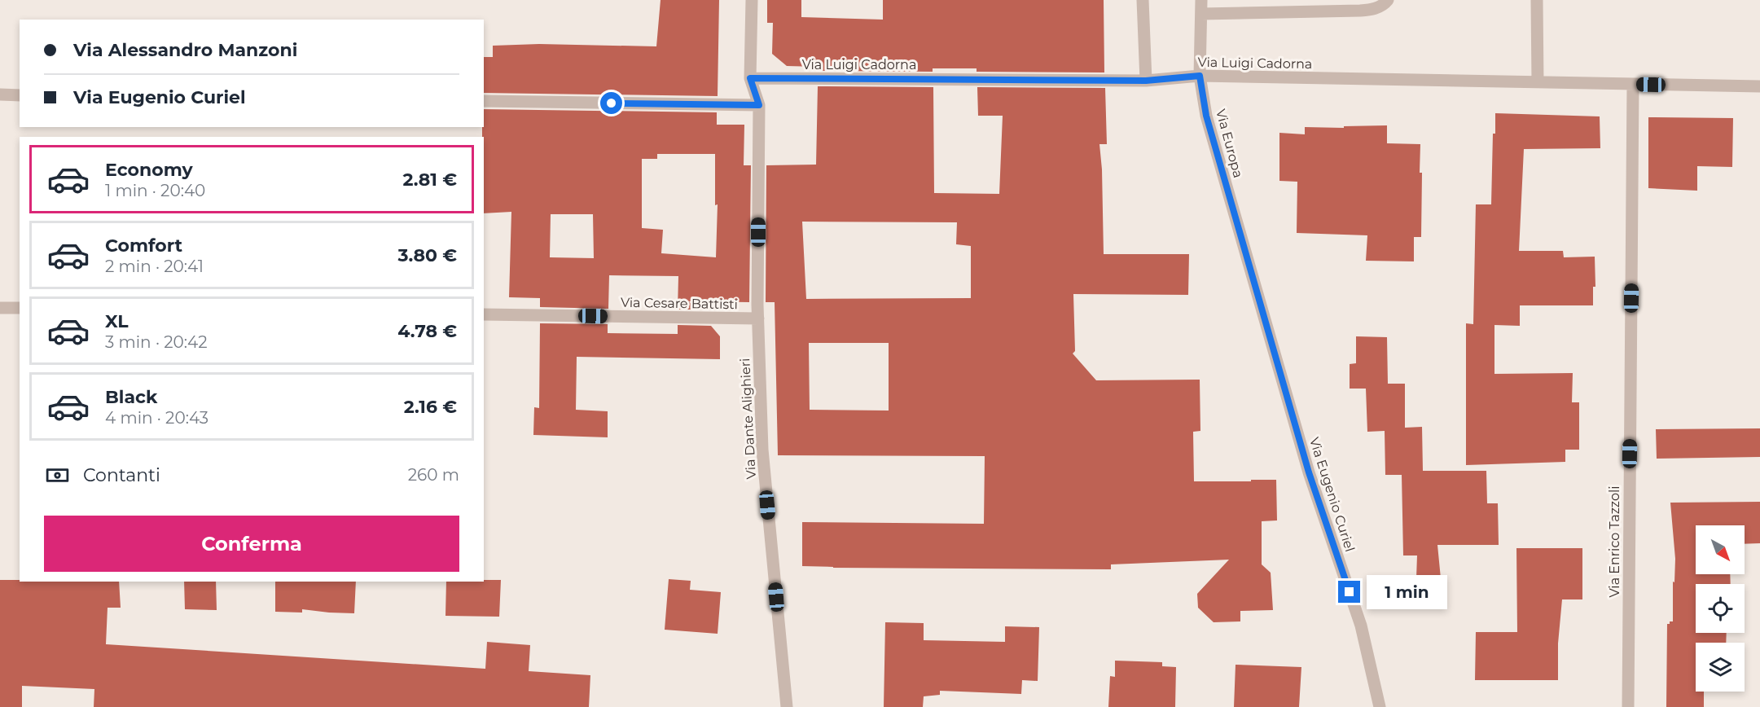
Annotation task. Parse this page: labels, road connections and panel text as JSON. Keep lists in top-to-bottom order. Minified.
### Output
{"streets":{"street":["Via Luigi Cadorna","Via Europa","Via Cesare Battisti","Via Dante Alighieri","Via Eugenio Curiel","Via Enrico Tazzoli"]},"crossings":[["Via Luigi Cadorna","Via Europa"],["Via Luigi Cadorna","Via Dante Alighieri"],["Via Luigi Cadorna","Via Enrico Tazzoli"],["Via Europa","Via Eugenio Curiel"],["Via Cesare Battisti","Via Dante Alighieri"]],"north":"bottom right","page":{"banner":["Via Alessandro Manzoni","Via Eugenio Curiel"],"list":[{"name":"Economy","note":"1 min · 20:40","value":"2.81 €"},{"name":"Comfort","note":"2 min · 20:41","value":"3.80 €"},{"name":"XL","note":"3 min · 20:42","value":"4.78 €"},{"name":"Black","note":"4 min · 20:43","value":"2.16 €"}],"pay":["Contanti","260 m"],"buttons":"Conferma","bubble":"1 min"}}
